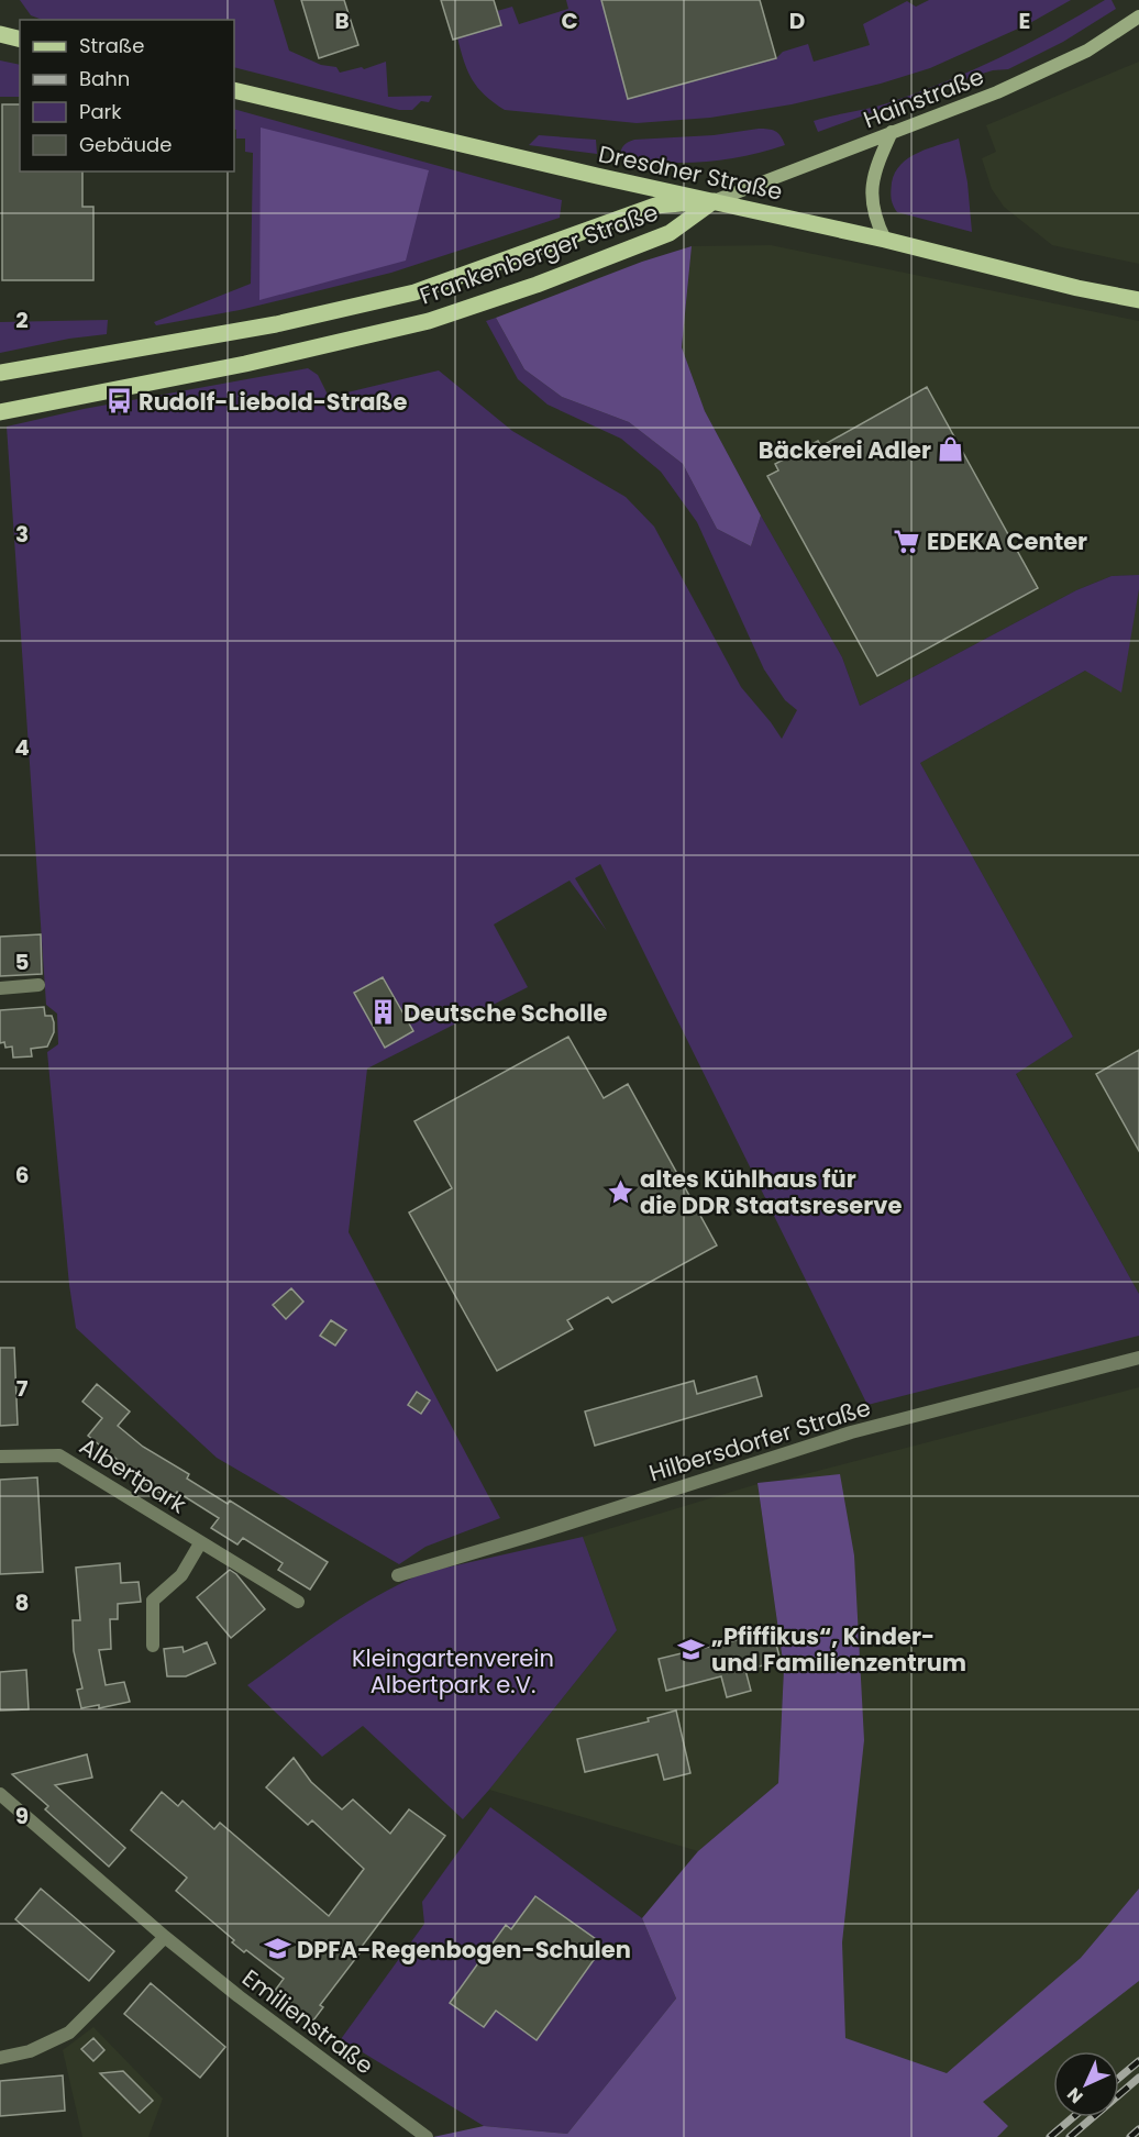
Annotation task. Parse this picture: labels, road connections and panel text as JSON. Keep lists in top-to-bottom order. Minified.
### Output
{"streets":{"main road":["Hainstraße","Dresdner Straße","Frankenberger Straße"],"street":["Hilbersdorfer Straße","Albertpark","Emilienstraße"]},"crossings":[["Hainstraße","Dresdner Straße"],["Hainstraße","Frankenberger Straße"],["Dresdner Straße","Frankenberger Straße"]],"parks":["Kleingartenverein Albertpark e.V."],"places":{"bus stop":["Rudolf-Liebold-Straße"],"shop":["Bäckerei Adler"],"supermarket":["EDEKA Center"],"building":["Deutsche Scholle"],"place":["altes Kühlhaus für die DDR Staatsreserve"],"school or university":["„Pfiffikus“, Kinder- und Familienzentrum","DPFA-Regenbogen-Schulen"]},"legend":["Straße","Bahn","Park","Gebäude"],"north":"bottom left","grid":{"columns":["B","C","D","E"],"rows":["2","3","4","5","6","7","8","9"]}}
